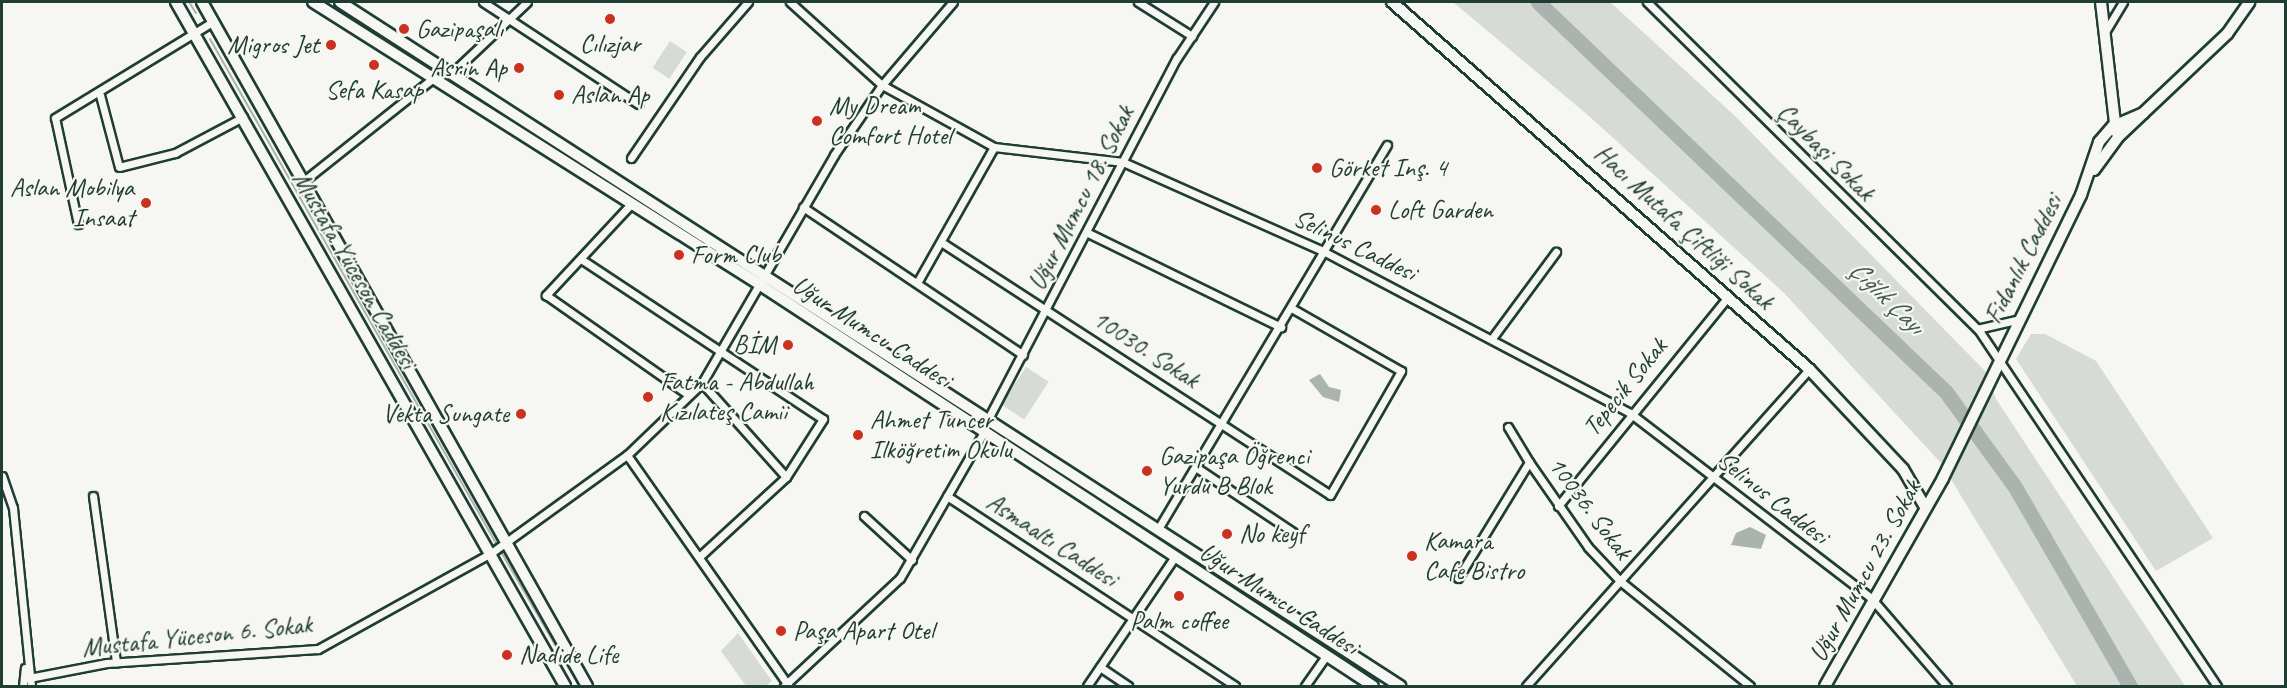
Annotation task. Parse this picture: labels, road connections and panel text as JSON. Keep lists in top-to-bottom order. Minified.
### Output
{"streets":{"street":["Çaybaşi Sokak","Uğur Mumcu 18. Sokak","Hacı Mutafa Çiftliği Sokak","Selinus Caddesi","Fidanlık Caddesi","Mustafa Yüceson Caddesi","Uğur Mumcu Caddesi","10030. Sokak","Tepecik Sokak","10036. Sokak","Asmaaltı Caddesi","Uğur Mumcu 23. Sokak","Mustafa Yüceson 6. Sokak"]},"crossings":[["Çaybaşi Sokak","Fidanlık Caddesi"],["Uğur Mumcu 18. Sokak","Selinus Caddesi"],["Uğur Mumcu 18. Sokak","Uğur Mumcu Caddesi"],["Uğur Mumcu 18. Sokak","10030. Sokak"],["Hacı Mutafa Çiftliği Sokak","Tepecik Sokak"],["Hacı Mutafa Çiftliği Sokak","Uğur Mumcu 23. Sokak"],["Selinus Caddesi","Tepecik Sokak"],["Selinus Caddesi","Uğur Mumcu 23. Sokak"],["Selinus Caddesi","Mustafa Yüceson 6. Sokak"],["Fidanlık Caddesi","Uğur Mumcu 23. Sokak"],["Mustafa Yüceson Caddesi","Mustafa Yüceson 6. Sokak"],["Uğur Mumcu Caddesi","Asmaaltı Caddesi"],["Uğur Mumcu Caddesi","Mustafa Yüceson 6. Sokak"],["Tepecik Sokak","10036. Sokak"]],"water":["Çığlık Çayı"],"places":["Cılızjar","Gazipaşalı","Migros Jet","Sefa Kasap","Asrin Ap","Aslan Ap","My Dream Comfort Hotel","Görket Inş. 4","Aslan Mobilya Insaat","Loft Garden","Form Club","BİM","Fatma - Abdullah Kızılateş Camii","Vekta Sungate","Ahmet Tuncer Ilköğretim Okulu","Gazipaşa Öğrenci Yurdu B Blok","No keyf","Kamara Cafe Bistro","Palm coffee","Paşa Apart Otel","Nadide Life"]}
